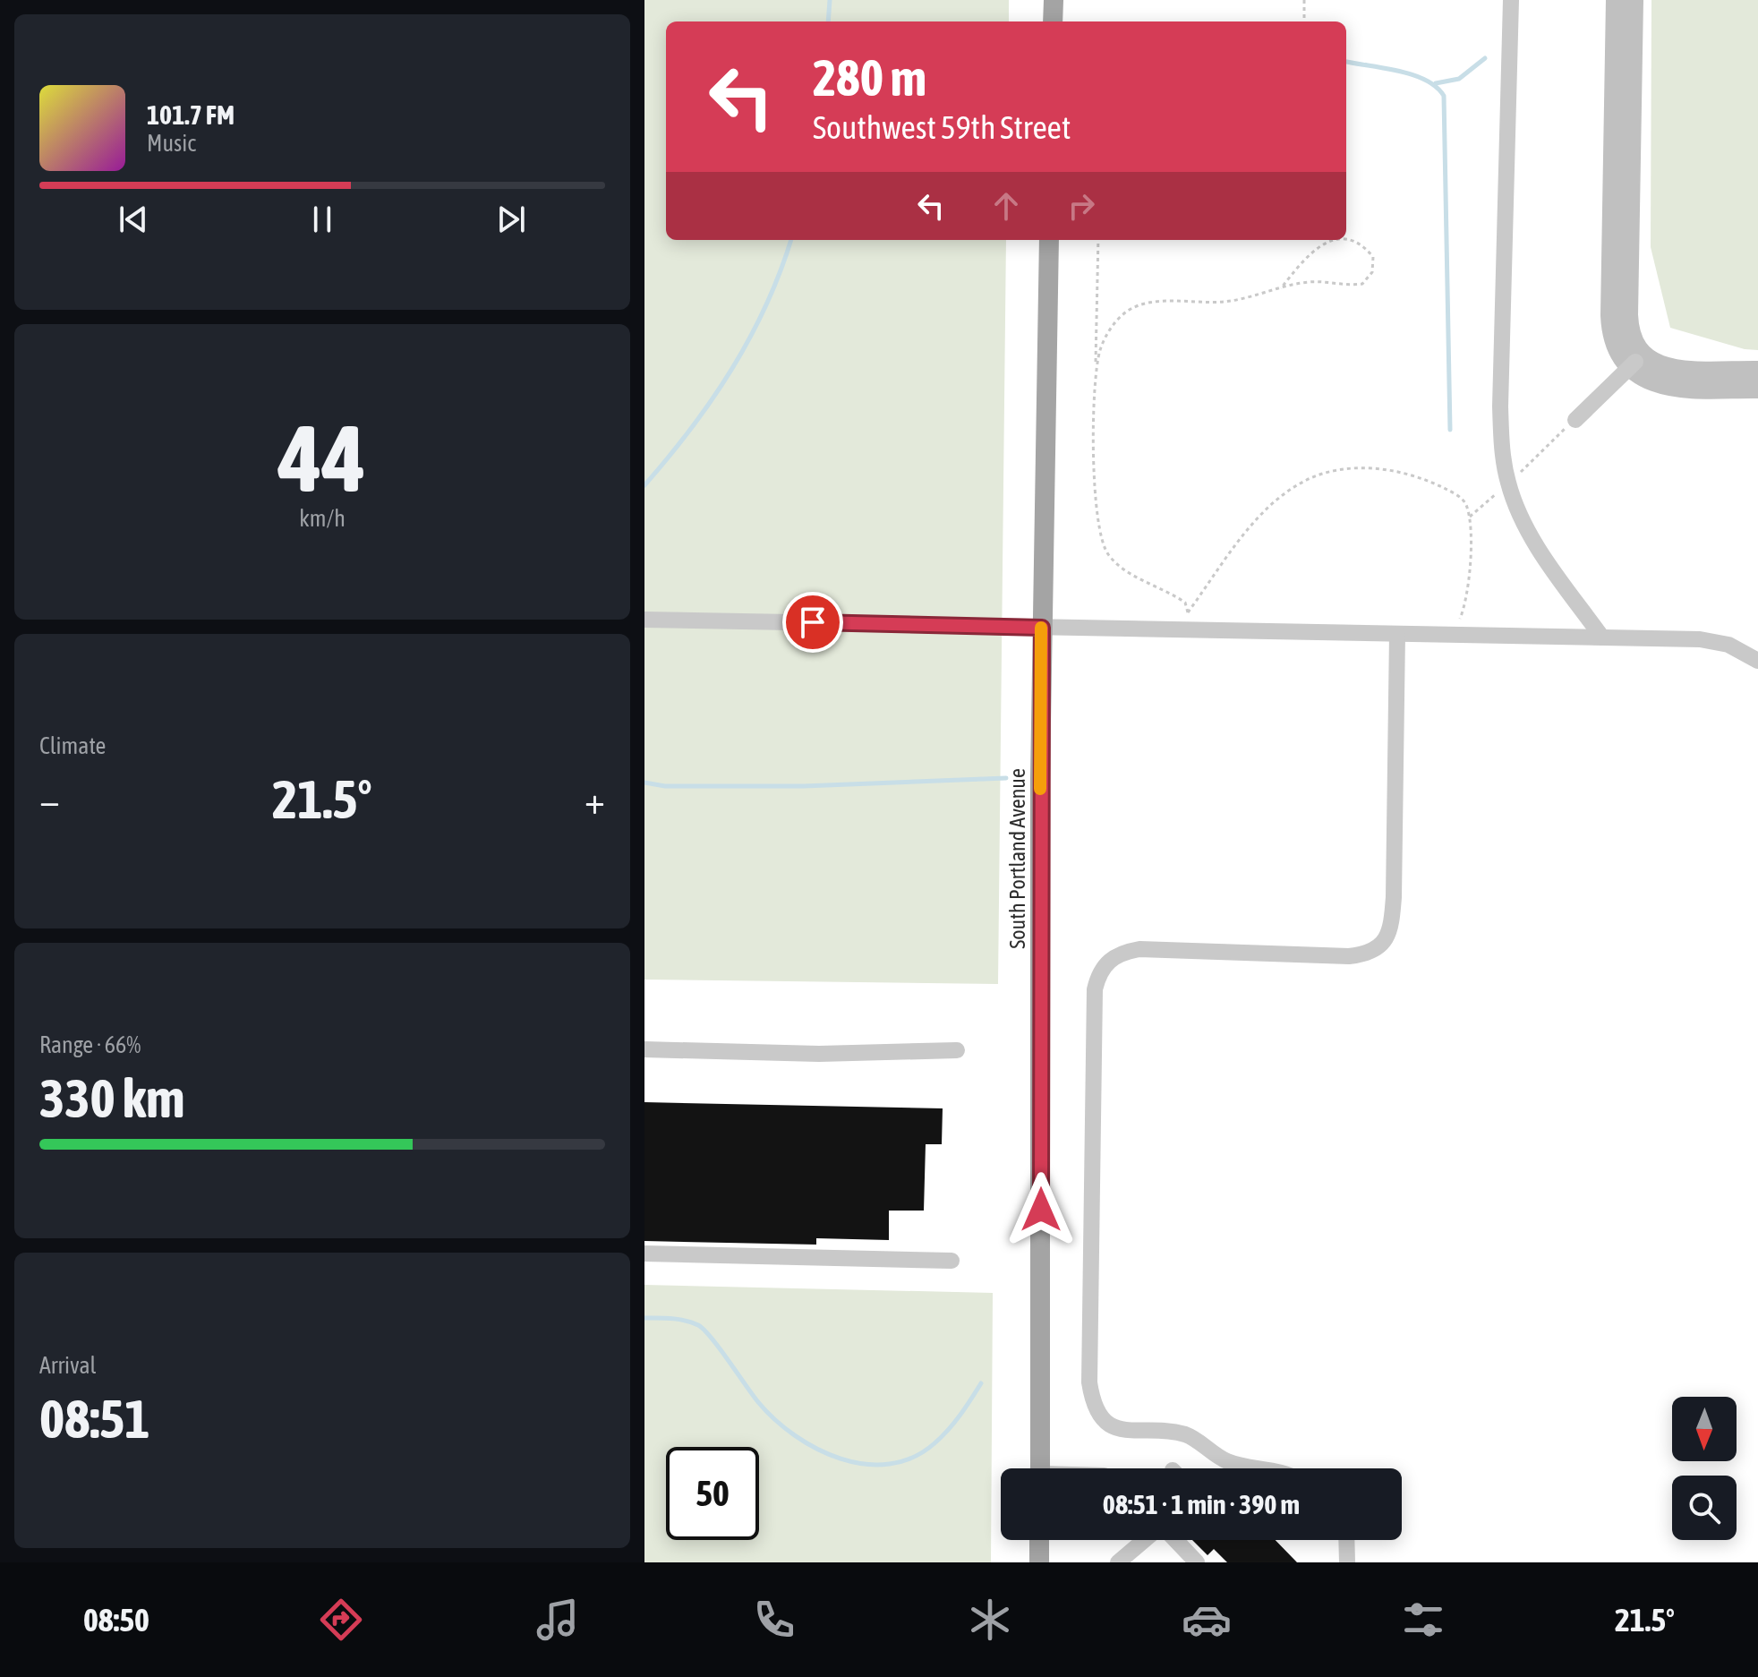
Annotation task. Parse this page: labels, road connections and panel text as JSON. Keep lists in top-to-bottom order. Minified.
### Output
{"streets":{"main road":["South Portland Avenue"]},"north":"bottom","page":{"turn":["280 m","Southwest 59th Street"],"song":["101.7 FM","Music"],"tile":[["44","km/h"],"Climate",["Range · 66%","330 km"],["Arrival","08:51"]],"heat":["−","21.5°","+"],"limit":"50","trip":"08:51 · 1 min · 390 m","tabs":["08:50","21.5°"]}}
